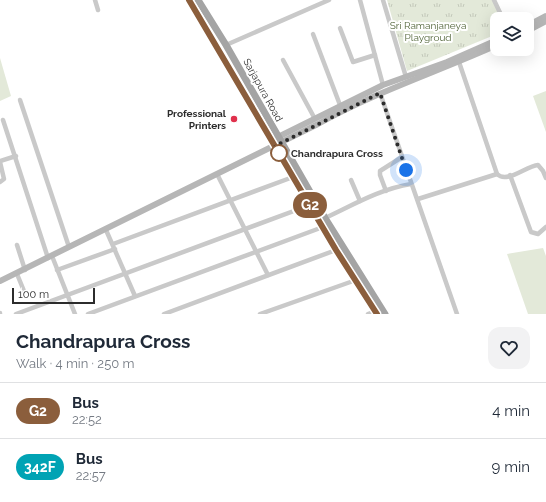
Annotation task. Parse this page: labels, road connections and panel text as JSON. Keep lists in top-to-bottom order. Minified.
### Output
{"streets":{"main road":["Sarjapura Road"]},"parks":["Sri Ramanjaneya Playgroud"],"places":["Professional Printers","Chandrapura Cross"],"lines":["bus line G2"],"scale_bar":"100 m","page":{"on_map":"G2","scale":"100 m","heading":["Chandrapura Cross","Walk · 4 min · 250 m"],"list":[{"mark":"G2","name":"Bus","note":"22:52","value":"4 min"},{"mark":"342F","name":"Bus","note":"22:57","value":"9 min"}]}}
